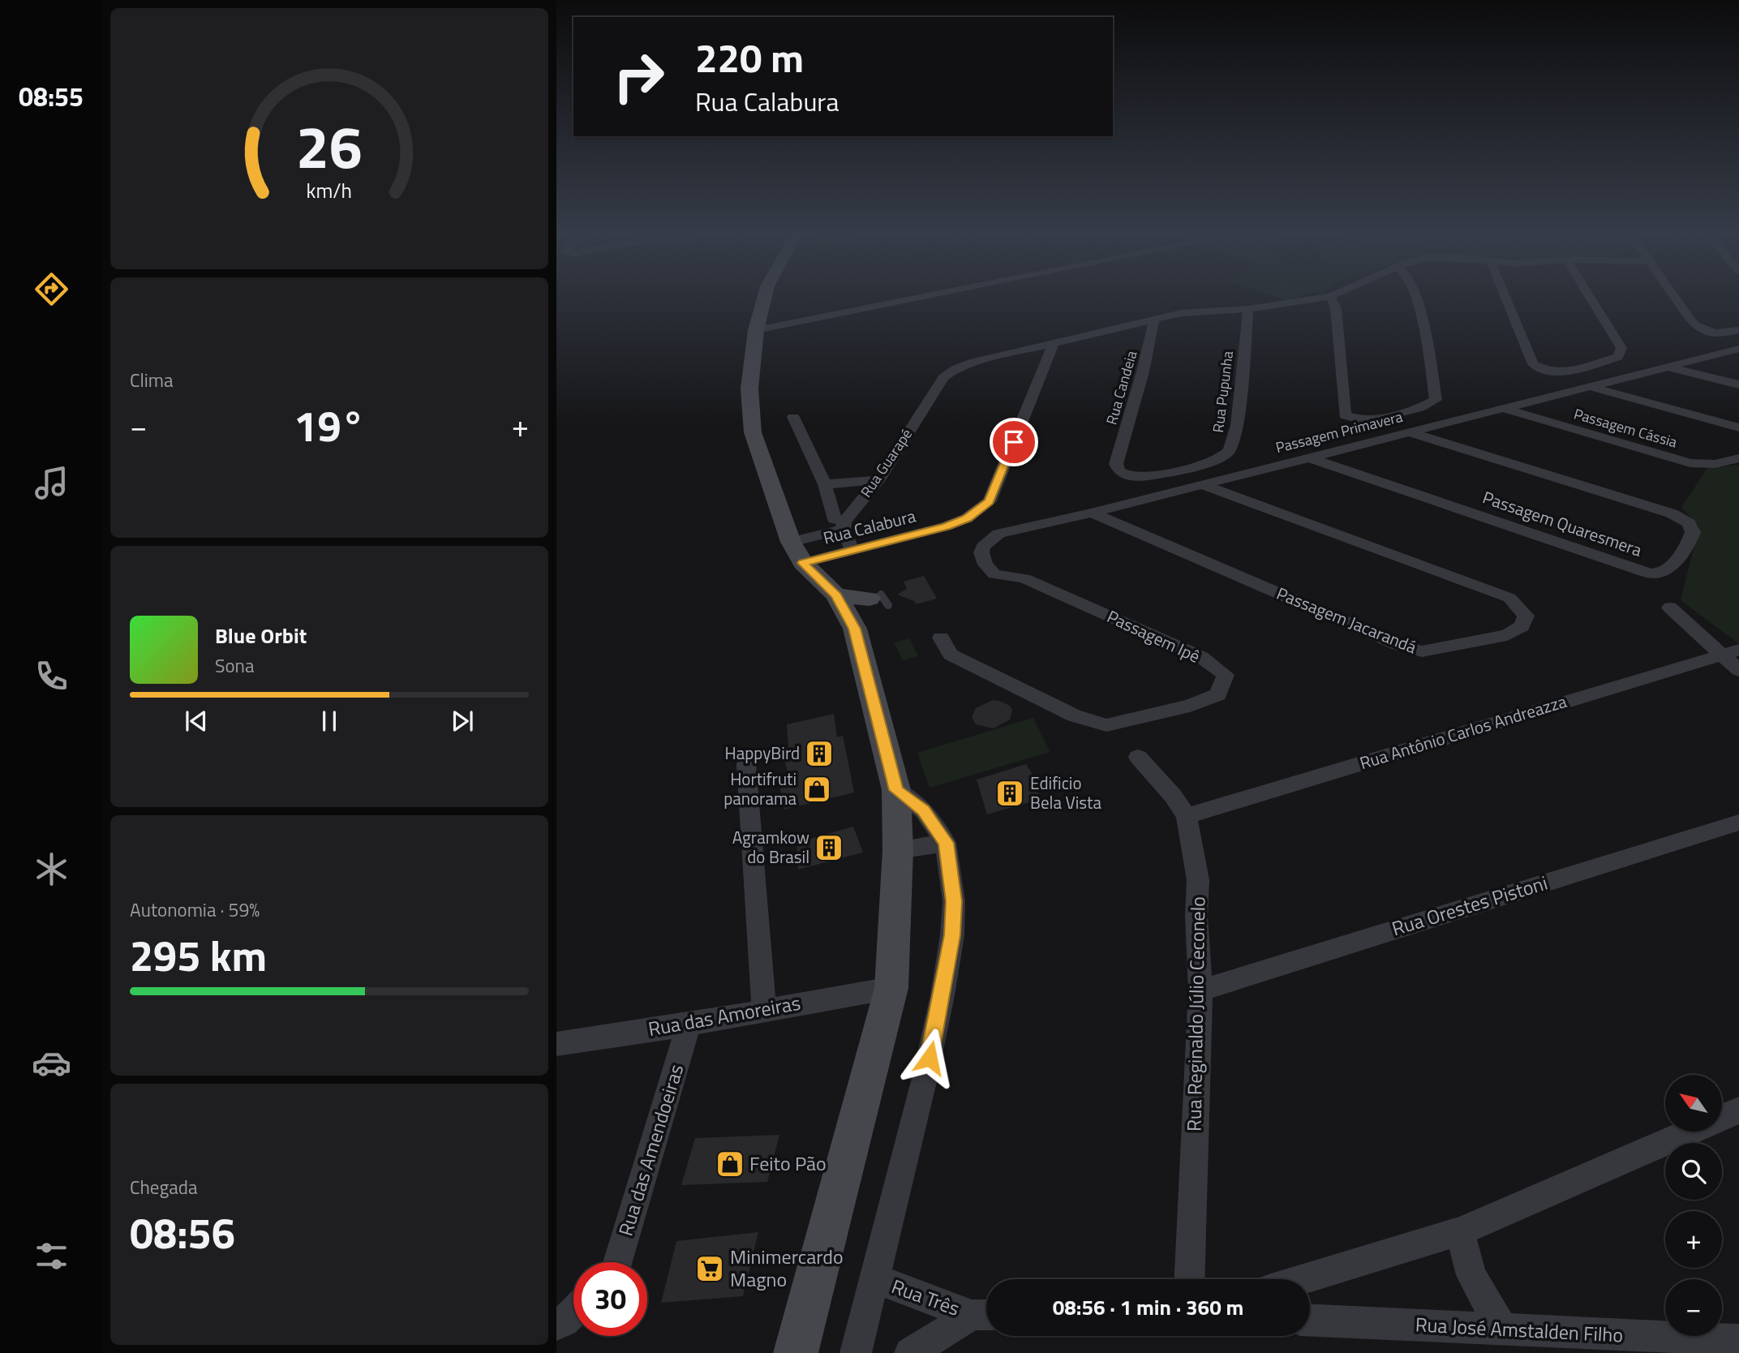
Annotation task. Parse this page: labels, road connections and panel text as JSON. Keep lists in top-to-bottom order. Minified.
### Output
{"streets":{"street":["Rua Candeia","Rua Pupunha","Passagem Cássia","Passagem Primavera","Rua Guarapé","Passagem Quaresmera","Rua Calabura","Passagem Jacarandá","Passagem Ipê","Rua Antônio Carlos Andreazza","Rua Orestes Pistoni","Rua Reginaldo Júlio Ceconelo","Rua das Amoreiras","Rua das Amendoeiras","Rua Três","Rua José Amstalden Filho"]},"crossings":[["Rua Candeia","Rua Pupunha"],["Passagem Cássia","Passagem Primavera"],["Passagem Primavera","Passagem Quaresmera"],["Passagem Primavera","Passagem Jacarandá"],["Passagem Primavera","Passagem Ipê"],["Rua Guarapé","Rua Calabura"],["Rua Antônio Carlos Andreazza","Rua Reginaldo Júlio Ceconelo"],["Rua Orestes Pistoni","Rua Reginaldo Júlio Ceconelo"],["Rua das Amoreiras","Rua das Amendoeiras"]],"places":{"building":["HappyBird","Edificio Bela Vista","Agramkow do Brasil"],"shop":["Hortifruti panorama","Feito Pão"],"supermarket":["Minimercardo Magno"]},"north":"top left","page":{"tabs":"08:55","turn":["220 m","Rua Calabura"],"tile":["Clima",["Autonomia · 59%","295 km"],["Chegada","08:56"]],"heat":["−","19°","+"],"song":["Blue Orbit","Sona"],"map_buttons":["+","−"],"limit":"30","trip":"08:56 · 1 min · 360 m","gauge":["26","km/h"]}}
